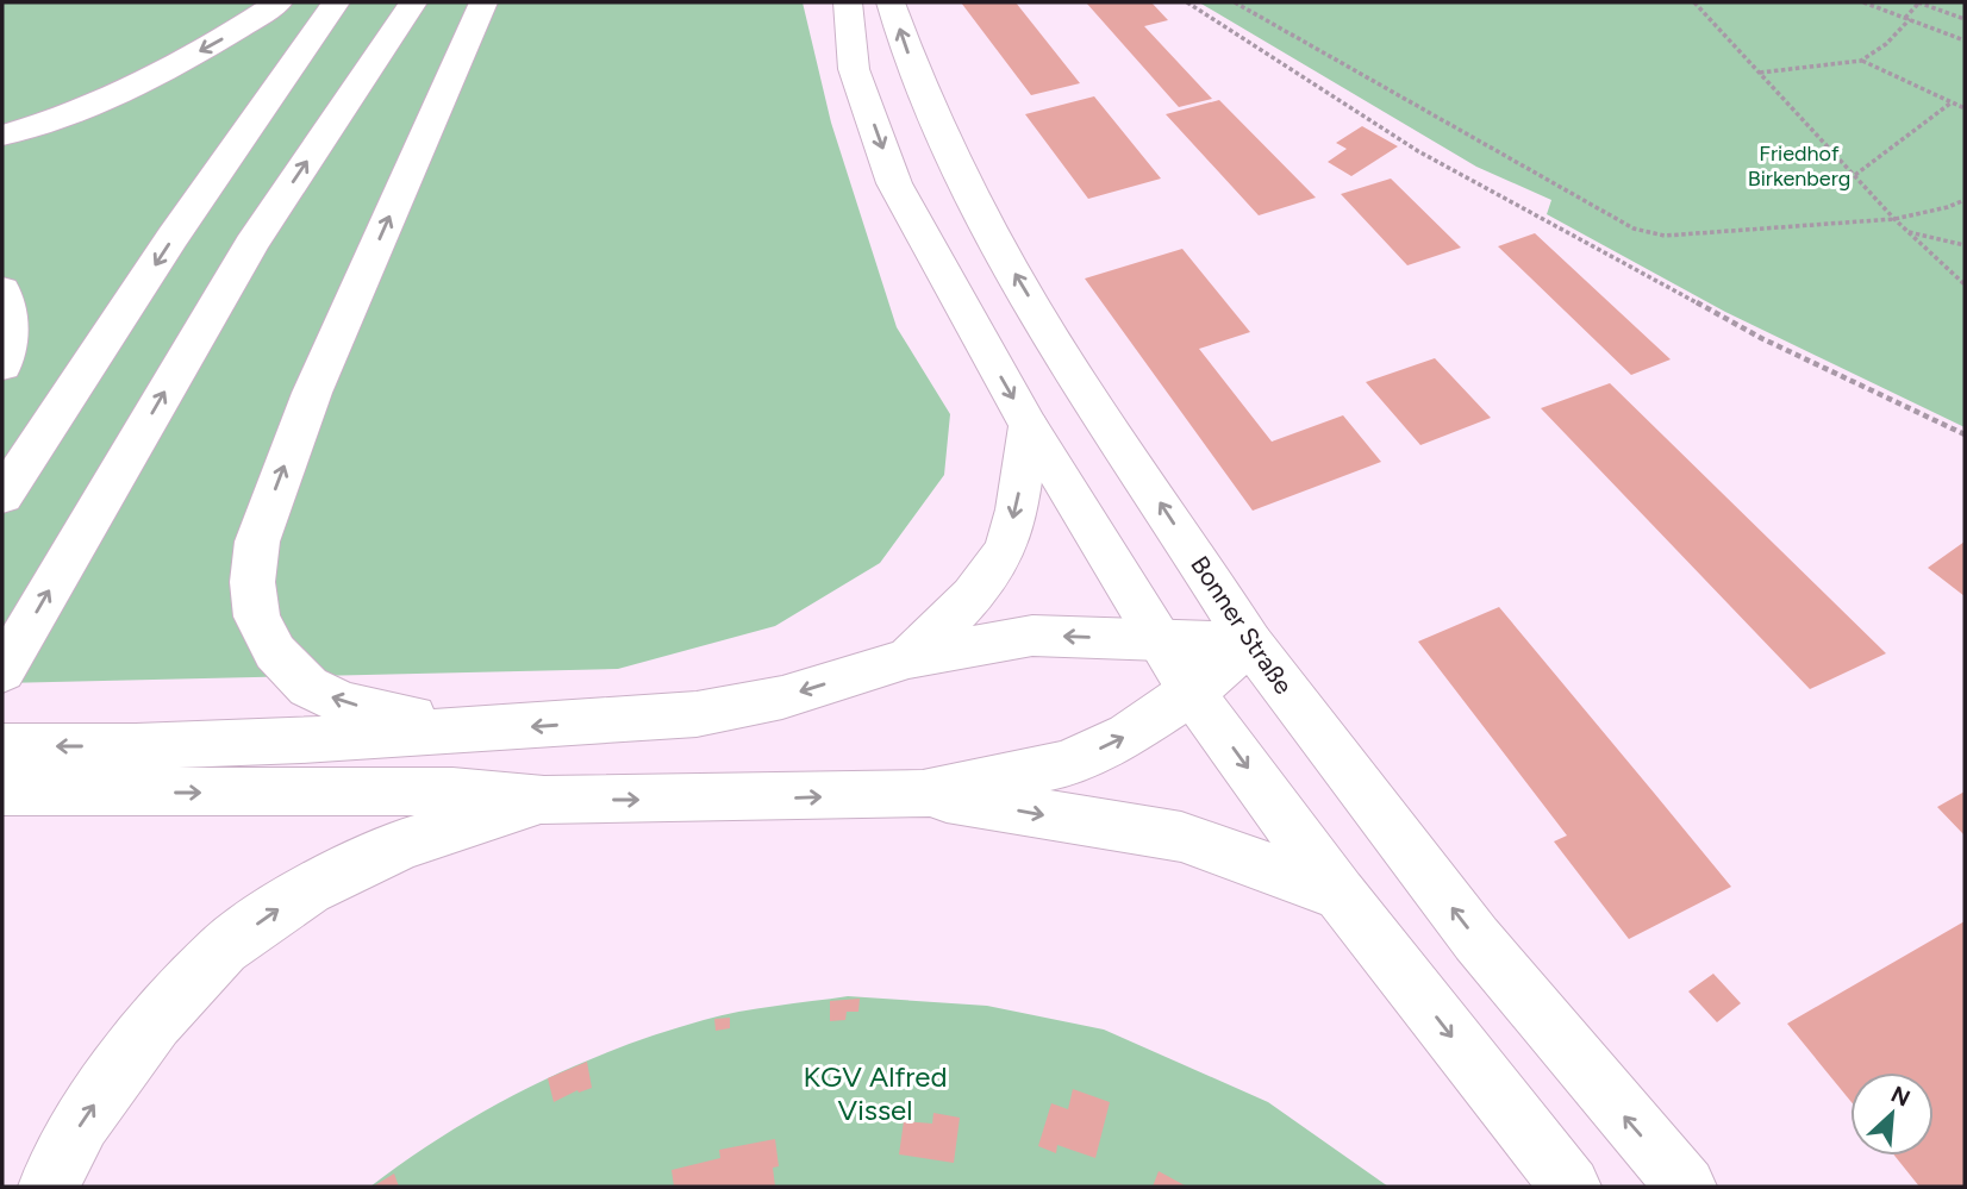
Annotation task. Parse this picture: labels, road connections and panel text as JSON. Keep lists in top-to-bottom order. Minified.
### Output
{"streets":{"main road":["Bonner Straße"]},"parks":["Friedhof Birkenberg","KGV Alfred Vissel"],"north":"top right"}
